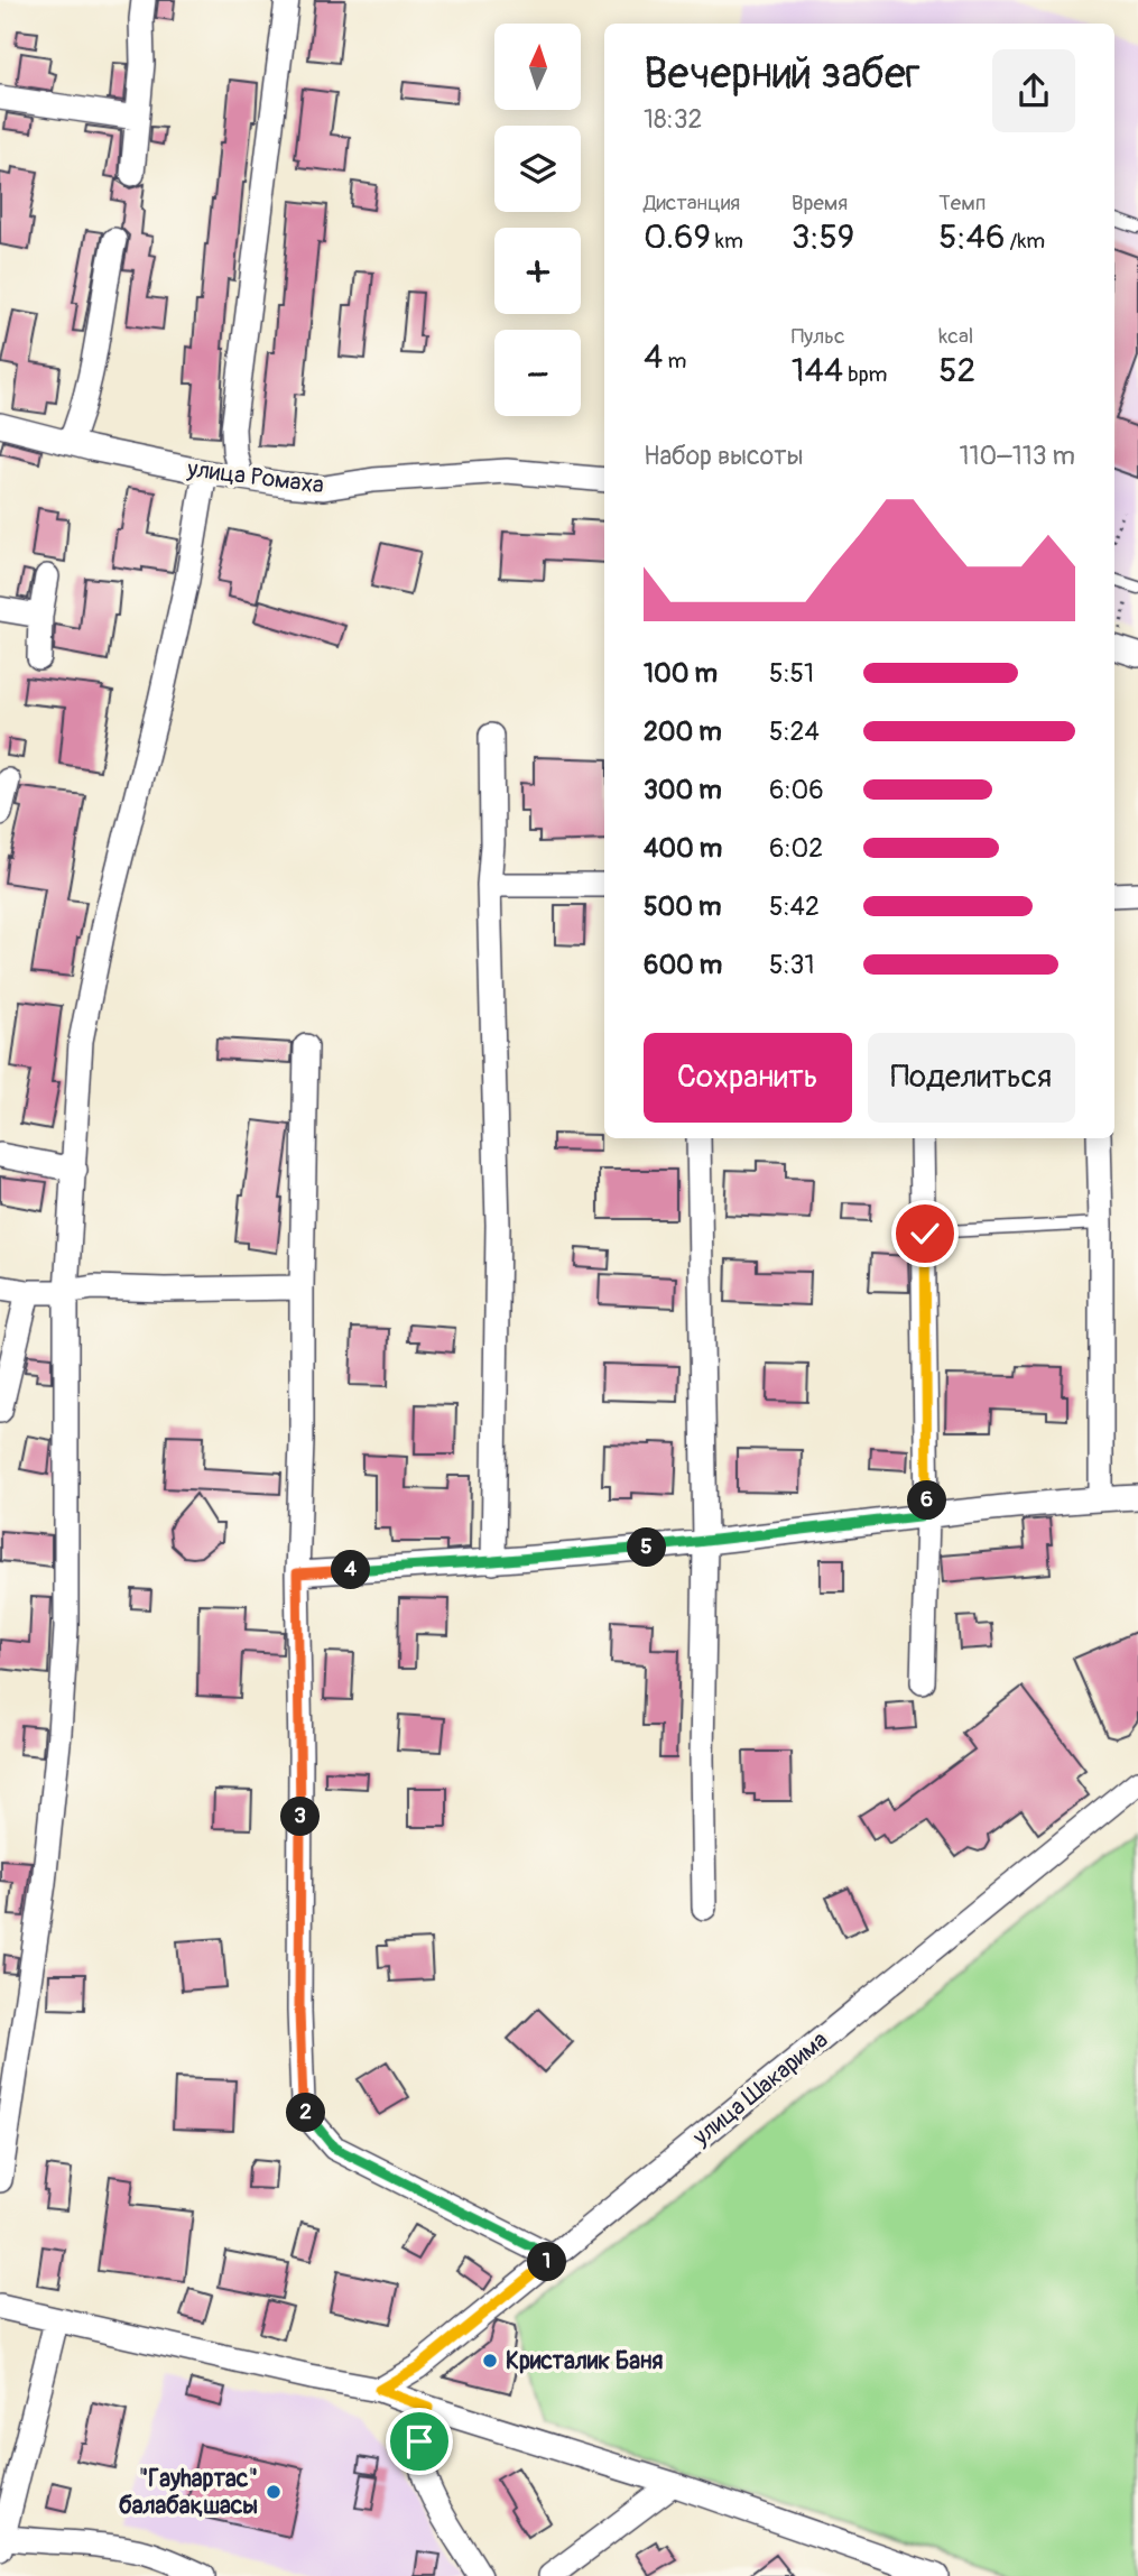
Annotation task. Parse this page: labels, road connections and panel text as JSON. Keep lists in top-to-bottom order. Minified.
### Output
{"streets":{"street":["улица Ромаха","улица Шакарима"]},"places":["Кристалик Баня","\"Гауһартас\" балабақшасы"],"north":"top","page":{"map_buttons":["+","−"],"heading":["Вечерний забег","18:32"],"stats":[["Дистанция","0.69 km"],["Время","3:59"],["Темп","5:46 /km"],["4 m"],["Пульс","144 bpm"],["kcal","52"]],"chart":["Набор высоты","110–113 m"],"list":[{"name":"100 m","note":"5:51"},{"name":"200 m","note":"5:24"},{"name":"300 m","note":"6:06"},{"name":"400 m","note":"6:02"},{"name":"500 m","note":"5:42"},{"name":"600 m","note":"5:31"}],"buttons":["Сохранить","Поделиться"],"pins":["6","5","4","3","2","1"]}}
